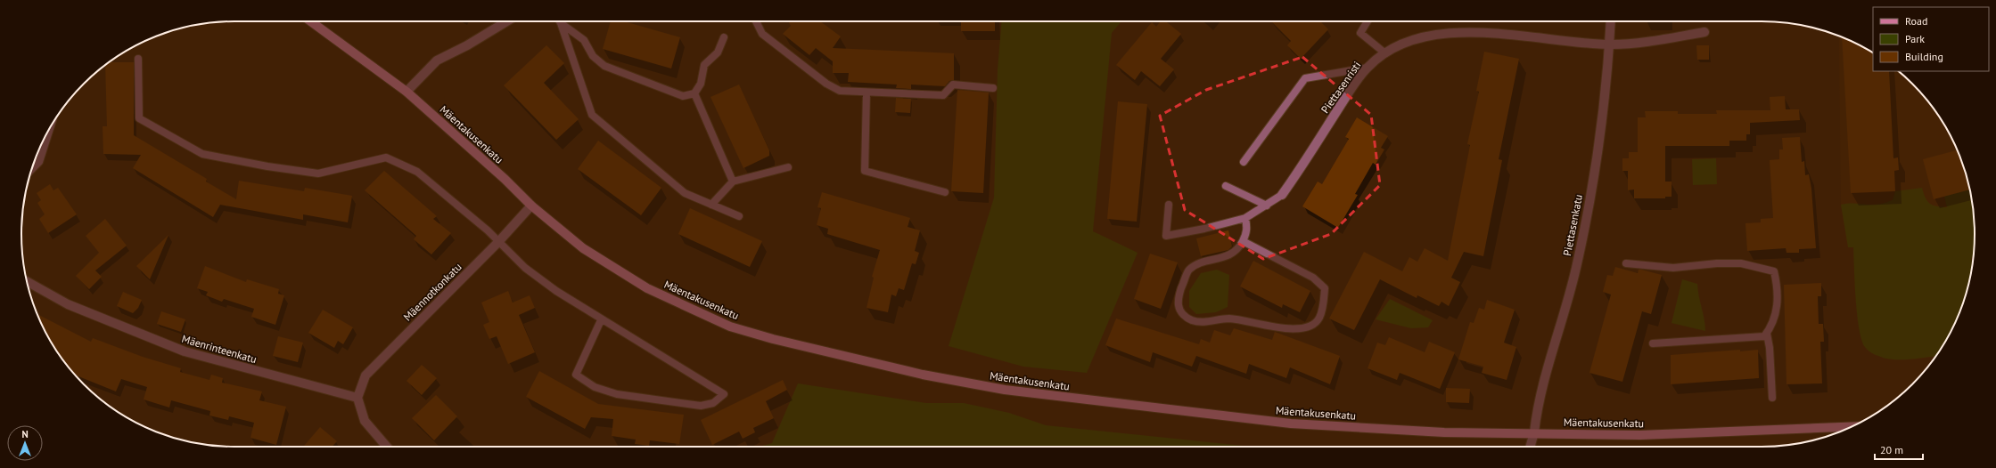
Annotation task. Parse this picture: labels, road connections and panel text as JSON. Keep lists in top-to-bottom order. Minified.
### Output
{"streets":{"main road":["Mäentakusenkatu"],"street":["Piettasenristi","Piettasenkatu","Mäennotkonkatu","Mäenrinteenkatu"]},"crossings":[["Piettasenristi","Piettasenkatu"],["Mäentakusenkatu","Piettasenkatu"],["Mäentakusenkatu","Mäennotkonkatu"],["Mäennotkonkatu","Mäenrinteenkatu"]],"legend":["Road","Park","Building"],"scale_bar":"20 m","north":"top"}
